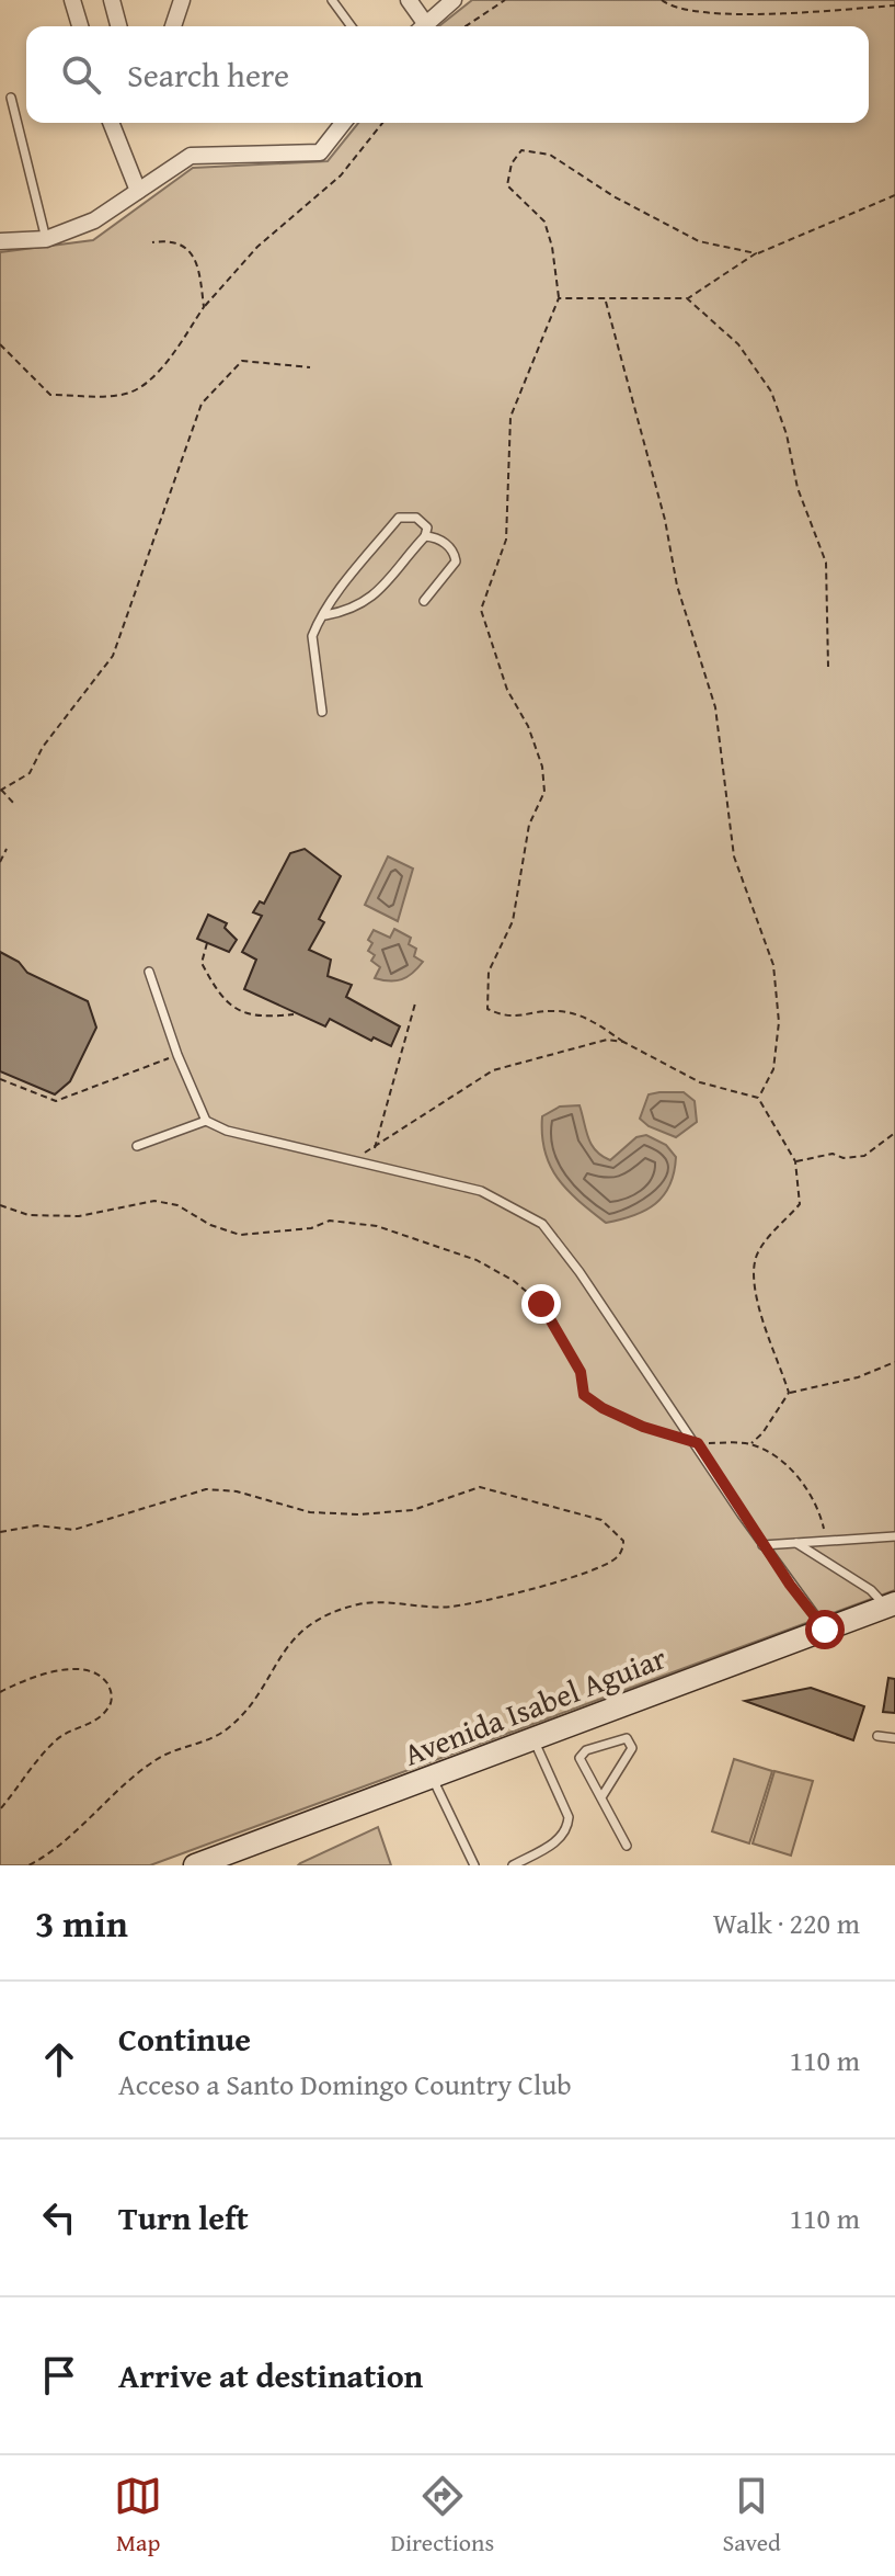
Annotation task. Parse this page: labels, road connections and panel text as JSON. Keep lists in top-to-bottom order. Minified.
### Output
{"streets":{"main road":["Avenida Isabel Aguiar"]},"page":{"search":"Search here","heading":["3 min","Walk · 220 m"],"list":[["Continue","Acceso a Santo Domingo Country Club","110 m"],["Turn left","110 m"],"Arrive at destination"],"nav":["Map","Directions","Saved"]}}
